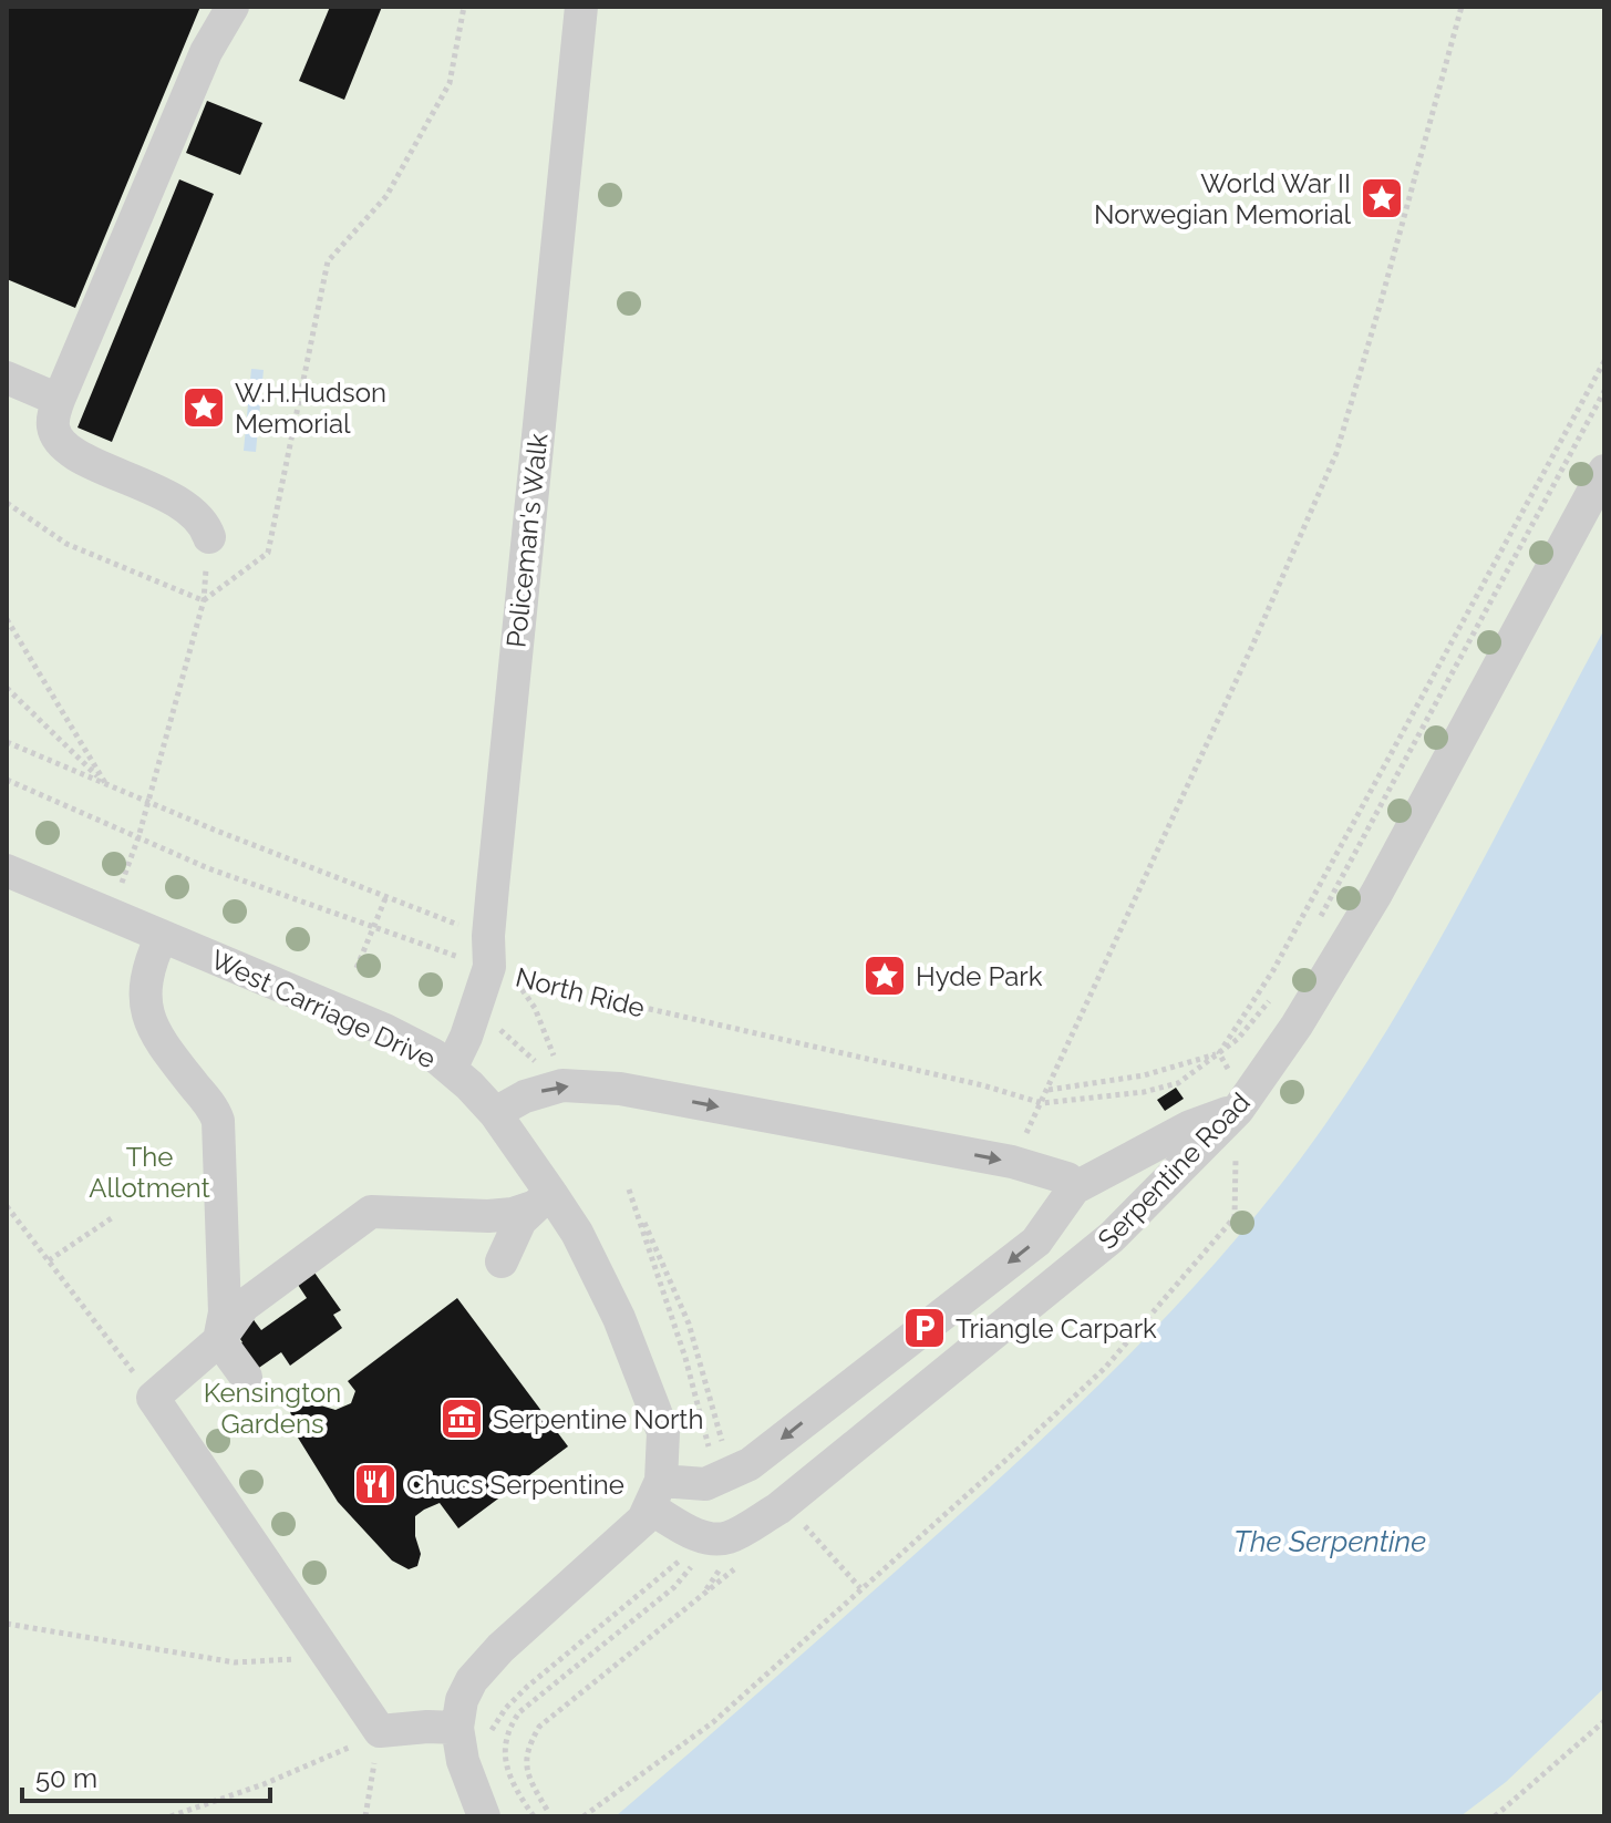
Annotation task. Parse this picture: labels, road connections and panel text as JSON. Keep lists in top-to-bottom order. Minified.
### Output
{"streets":{"street":["Policeman's Walk","West Carriage Drive","Serpentine Road"],"path":["North Ride"]},"crossings":[["Policeman's Walk","North Ride"],["Policeman's Walk","West Carriage Drive"],["West Carriage Drive","Serpentine Road"]],"water":["The Serpentine"],"parks":["The Allotment","Kensington Gardens"],"places":{"place":["World War II Norwegian Memorial","W.H.Hudson Memorial","Hyde Park"],"parking":["Triangle Carpark"],"museum":["Serpentine North"],"restaurant":["Chucs Serpentine"]},"scale_bar":"50 m"}
